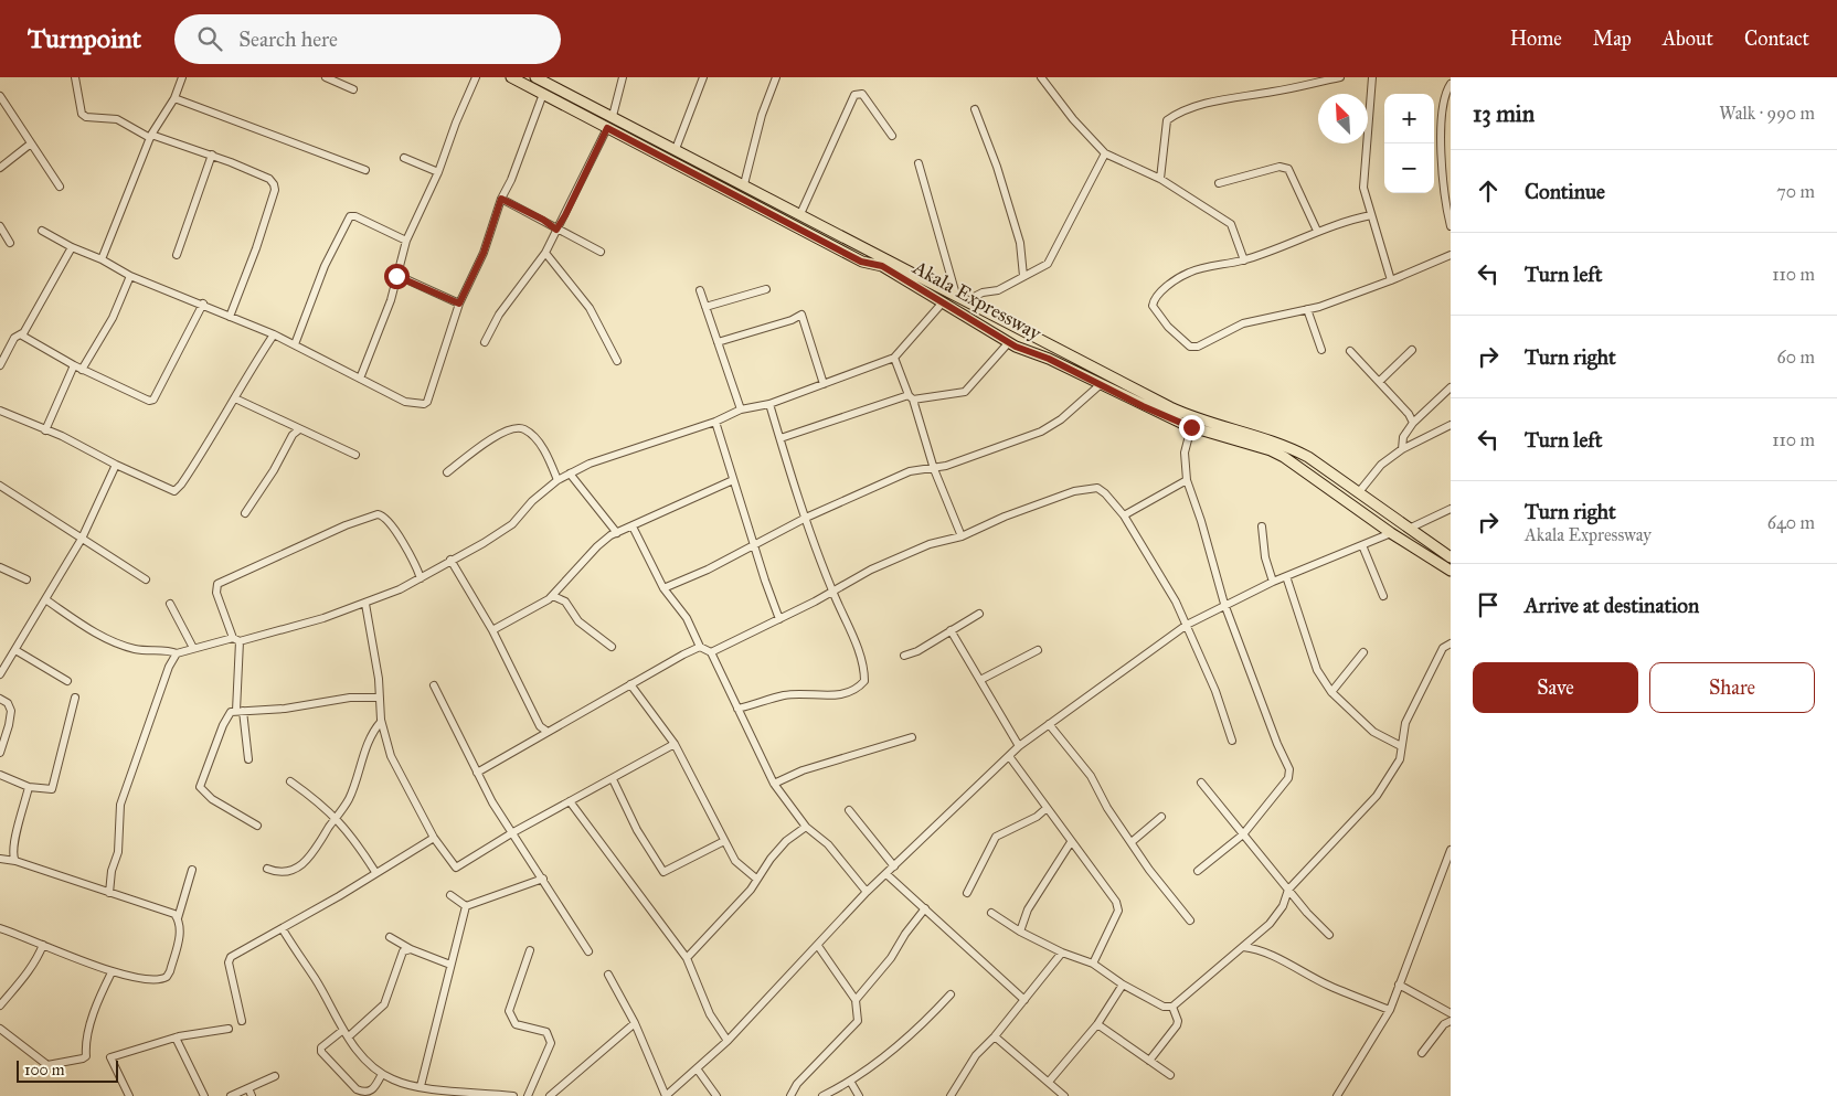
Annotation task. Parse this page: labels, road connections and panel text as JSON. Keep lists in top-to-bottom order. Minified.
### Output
{"streets":{"main road":["Akala Expressway"]},"scale_bar":"100 m","north":"top left","page":{"header":"Turnpoint","search":"Search here","nav":["Home","Map","About","Contact"],"heading":["13 min","Walk · 990 m"],"map_buttons":["+","−"],"list":[["Continue","70 m"],["Turn left","110 m"],["Turn right","60 m"],["Turn left","110 m"],["Turn right","Akala Expressway","640 m"],"Arrive at destination"],"buttons":["Save","Share"],"scale":"100 m"}}
